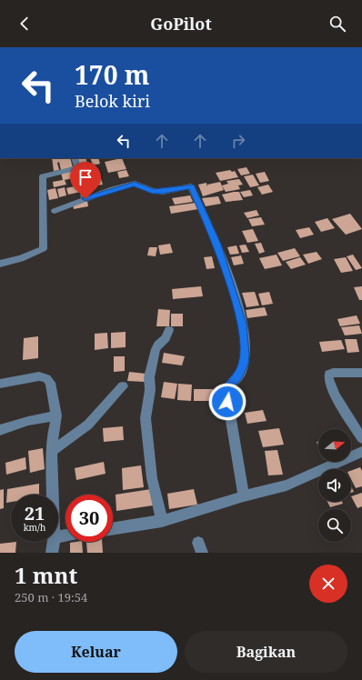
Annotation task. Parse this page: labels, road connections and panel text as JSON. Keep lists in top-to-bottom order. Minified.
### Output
{"north":"right","page":{"header":"GoPilot","turn":["170 m","Belok kiri"],"speed":"21 km/h","limit":"30","heading":["1 mnt","250 m · 19:54"],"buttons":["Keluar","Bagikan"]}}
